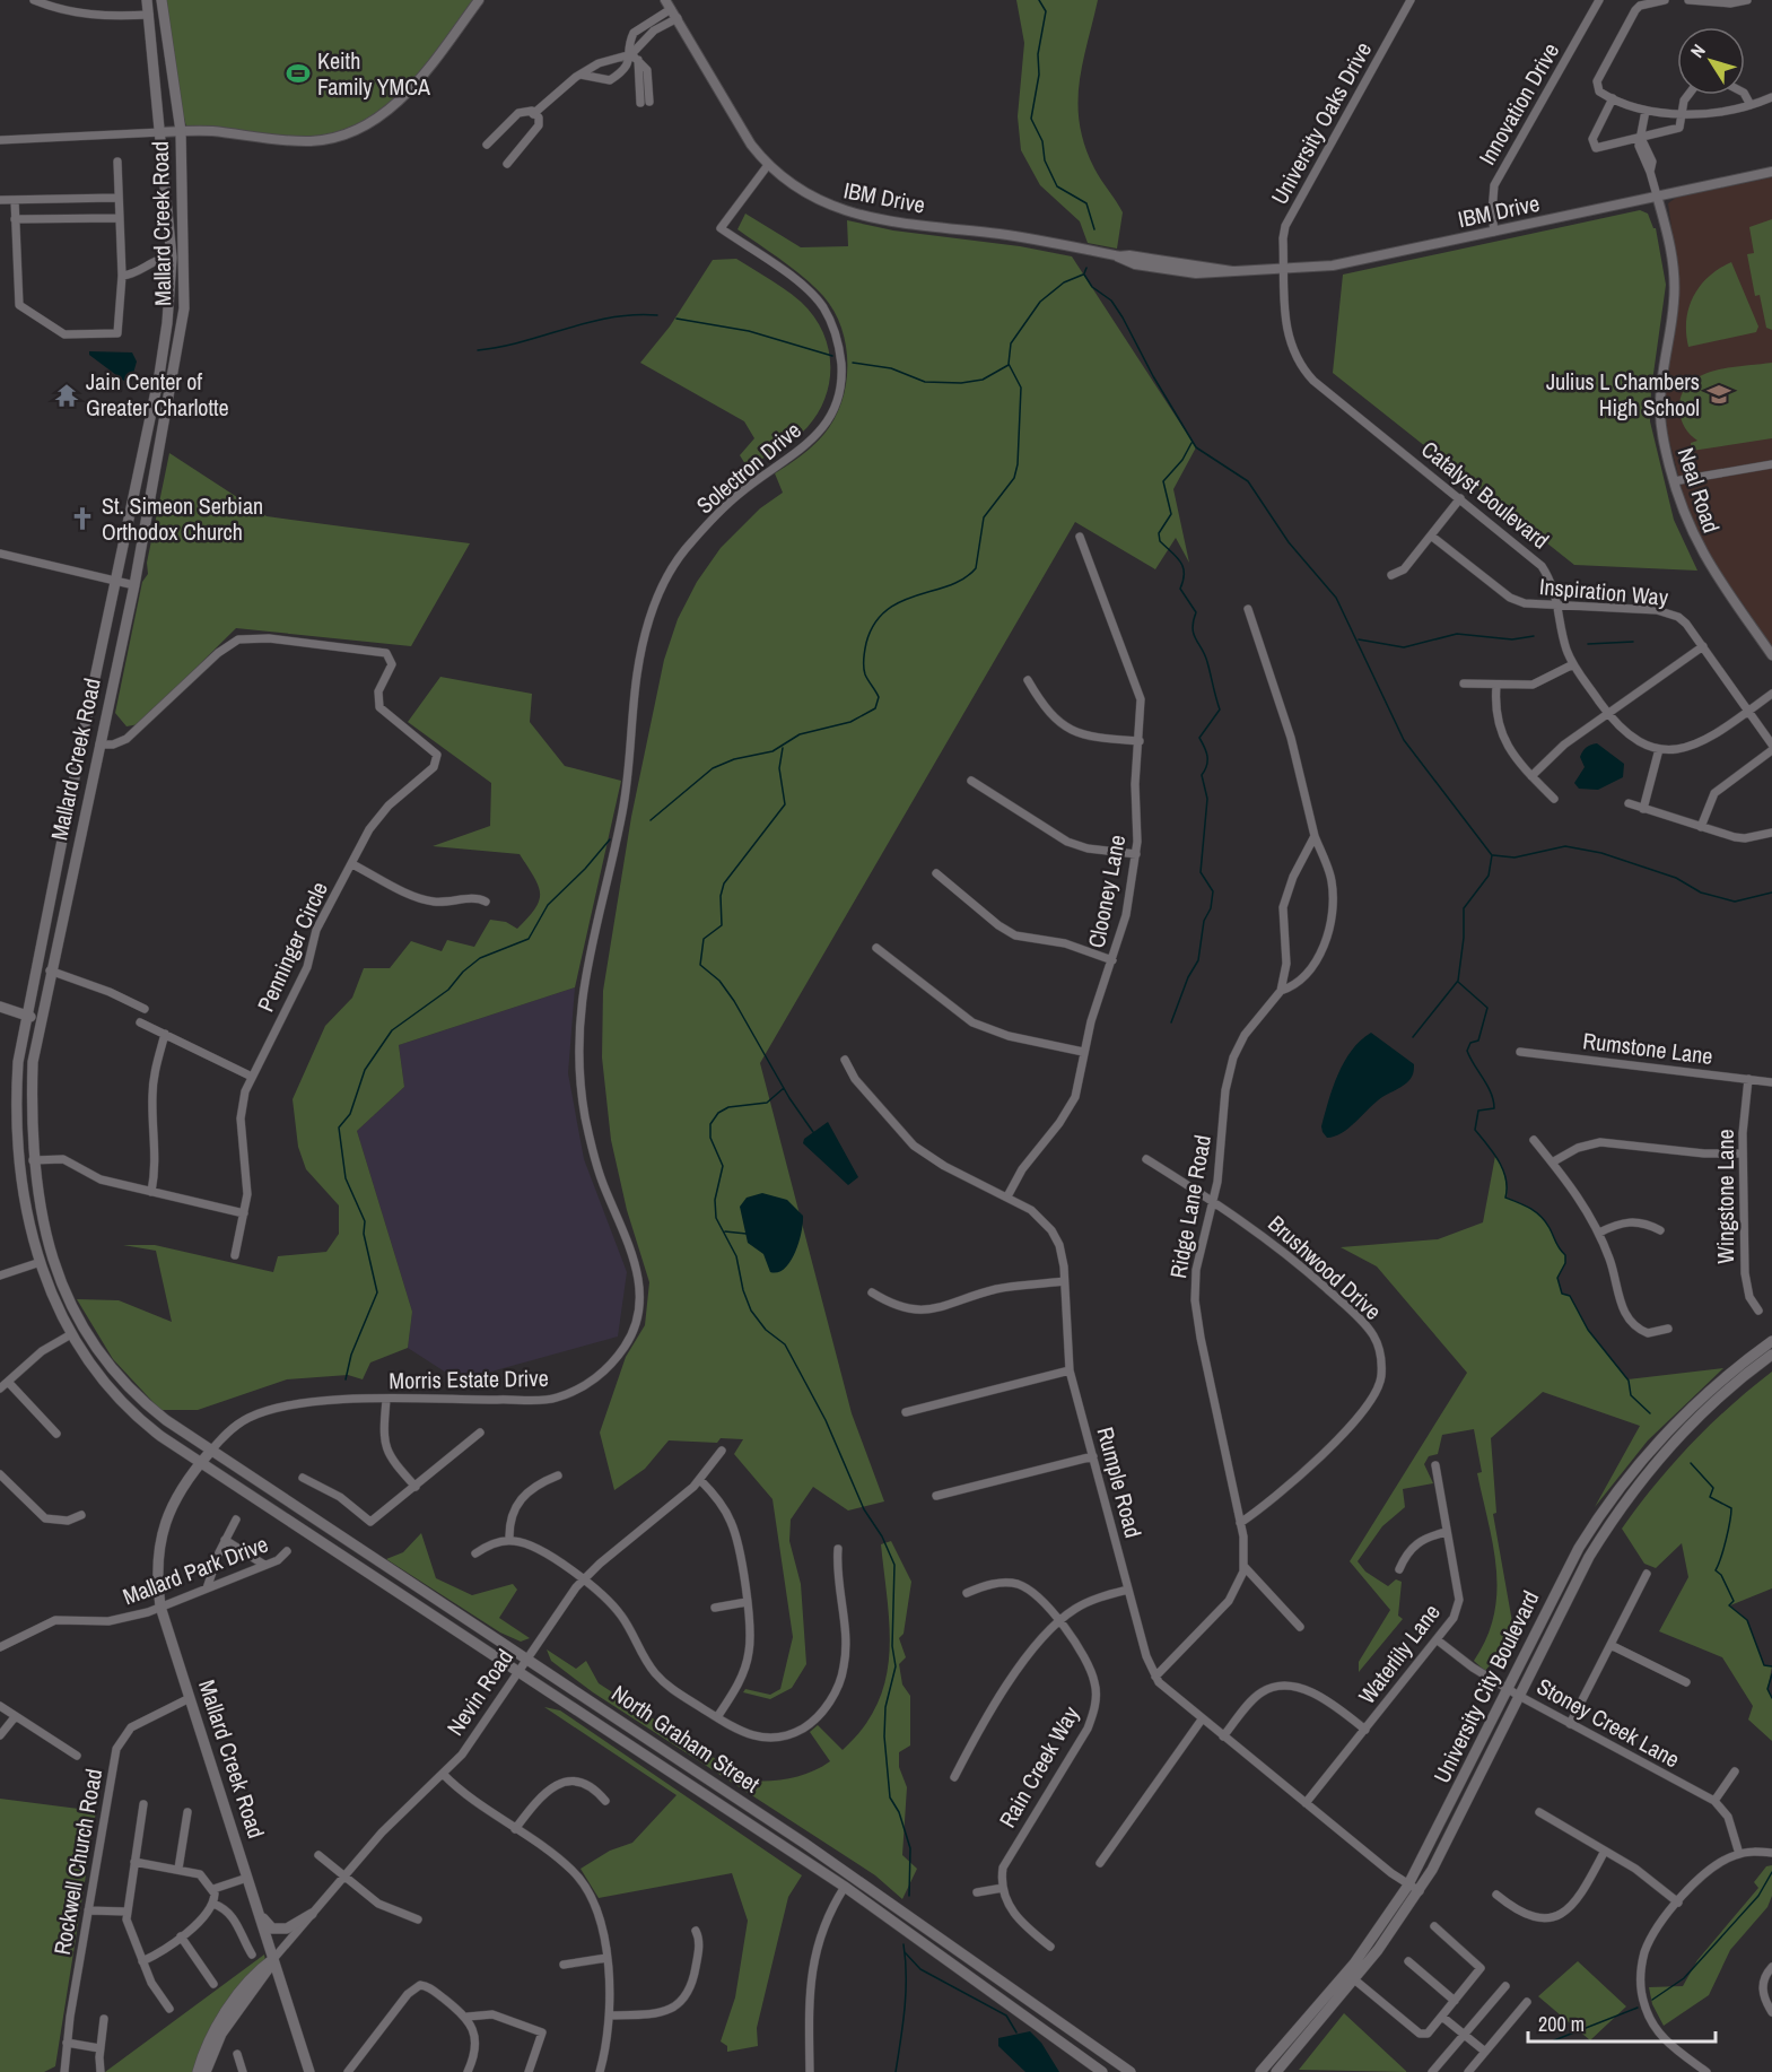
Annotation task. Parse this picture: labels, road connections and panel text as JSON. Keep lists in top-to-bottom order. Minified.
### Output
{"streets":{"main road":["Mallard Creek Road","University City Boulevard","Nevin Road","North Graham Street"],"street":["Innovation Drive","University Oaks Drive","IBM Drive","Solectron Drive","Neal Road","Catalyst Boulevard","Inspiration Way","Clooney Lane","Penninger Circle","Rumstone Lane","Wingstone Lane","Ridge Lane Road","Brushwood Drive","Morris Estate Drive","Rumple Road","Mallard Park Drive","Waterlily Lane","Stoney Creek Lane","Rain Creek Way","Rockwell Church Road"]},"crossings":[["Innovation Drive","IBM Drive"],["University Oaks Drive","IBM Drive"],["University Oaks Drive","Catalyst Boulevard"],["IBM Drive","Solectron Drive"],["IBM Drive","Neal Road"],["IBM Drive","Catalyst Boulevard"],["Mallard Creek Road","Penninger Circle"],["Mallard Creek Road","Morris Estate Drive"],["Mallard Creek Road","Mallard Park Drive"],["Mallard Creek Road","Nevin Road"],["Mallard Creek Road","North Graham Street"],["Mallard Creek Road","Rockwell Church Road"],["Solectron Drive","Morris Estate Drive"],["Catalyst Boulevard","Inspiration Way"],["Clooney Lane","Rumple Road"],["Rumstone Lane","Wingstone Lane"],["Ridge Lane Road","Brushwood Drive"],["Morris Estate Drive","North Graham Street"],["Rumple Road","Waterlily Lane"],["Rumple Road","University City Boulevard"],["Waterlily Lane","Stoney Creek Lane"],["University City Boulevard","Stoney Creek Lane"],["Nevin Road","North Graham Street"]],"places":{"sports":["Keith Family YMCA"],"school or university":["Julius L Chambers High School"],"temple":["Jain Center of Greater Charlotte"],"church":["St. Simeon Serbian Orthodox Church"]},"scale_bar":"200 m","north":"top left"}
